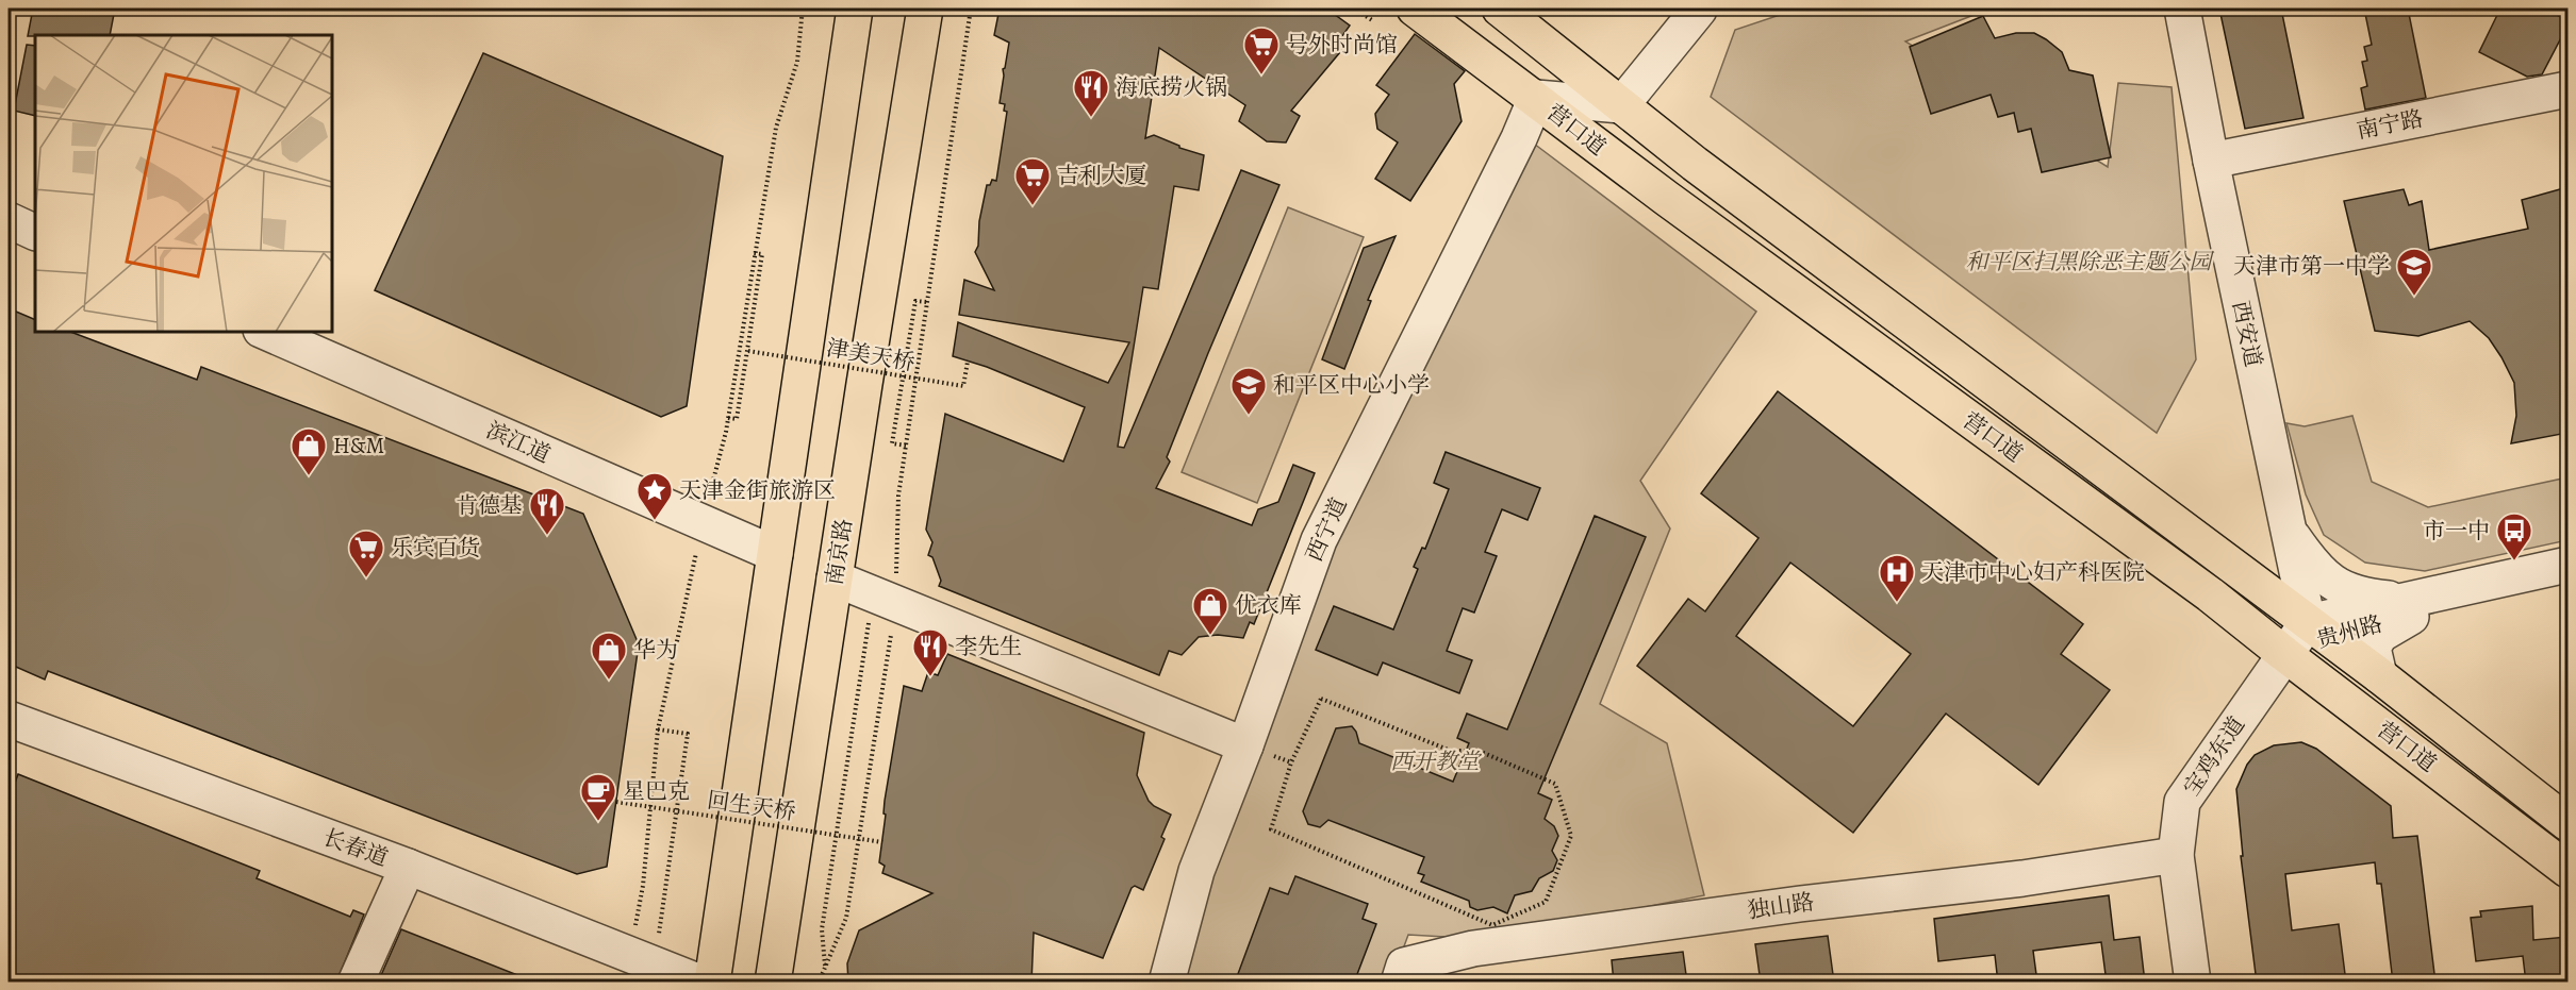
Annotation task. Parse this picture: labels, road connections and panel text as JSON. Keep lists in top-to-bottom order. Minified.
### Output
{"streets":{"main road":["营口道","南京路"],"street":["南宁路","西安道","滨江道","西宁道","贵州路","宝鸡东道","长春道","独山路"],"path":["津美天桥","回生天桥"]},"crossings":[["南宁路","西安道"],["营口道","西安道"],["营口道","西宁道"],["营口道","贵州路"],["营口道","宝鸡东道"],["西安道","贵州路"],["贵州路","宝鸡东道"],["宝鸡东道","独山路"]],"parks":["和平区扫黑除恶主题公园","西开教堂"],"places":{"supermarket":["号外时尚馆","吉利大厦","乐宾百货"],"restaurant":["海底捞火锅","肯德基","李先生"],"school or university":["天津市第一中学","和平区中心小学"],"shop":["H&M","优衣库","华为"],"place":["天津金街旅游区"],"bus stop":["市一中"],"hospital":["天津市中心妇产科医院"],"cafe":["星巴克"]}}
